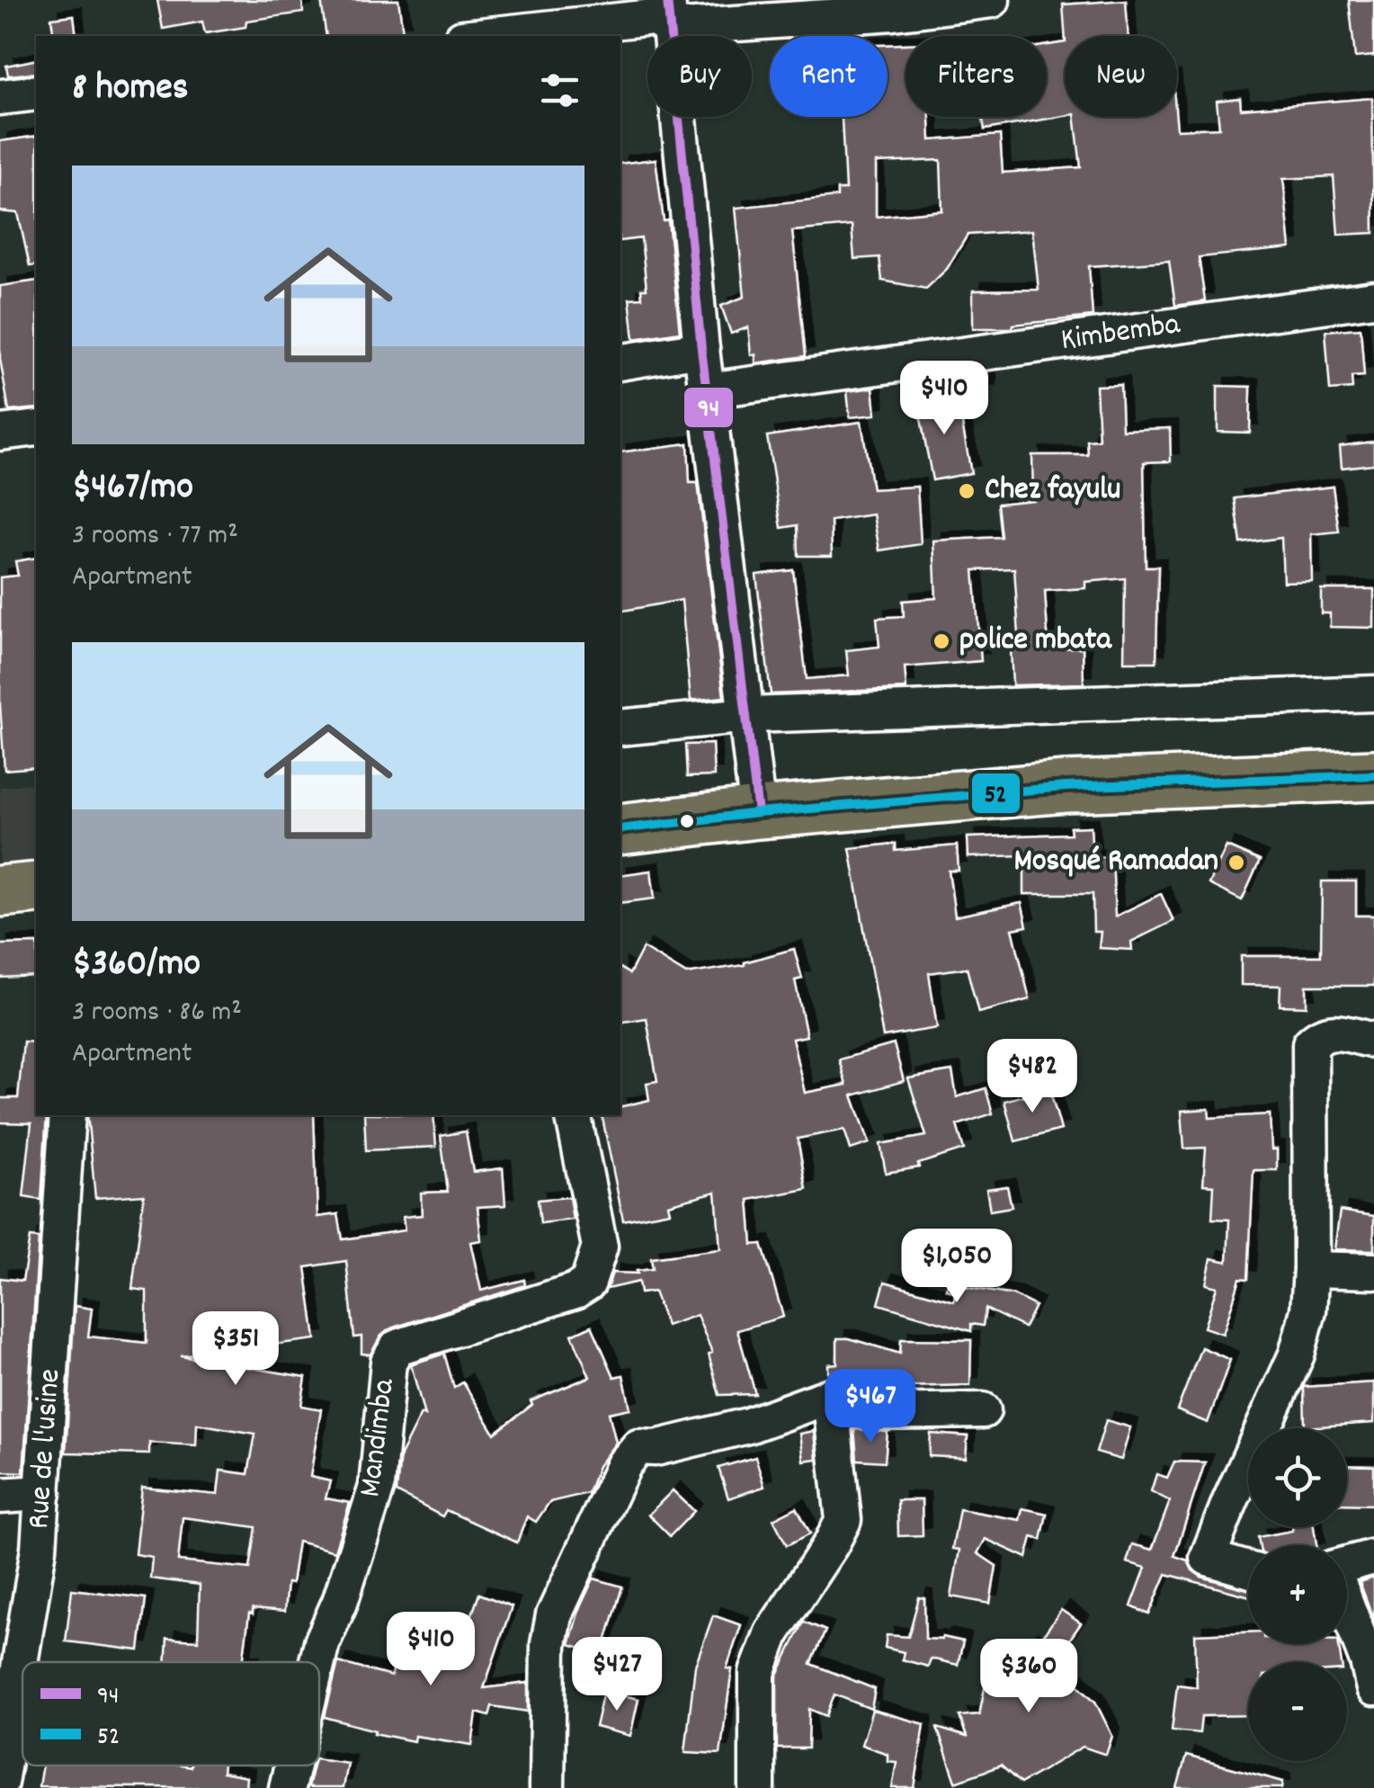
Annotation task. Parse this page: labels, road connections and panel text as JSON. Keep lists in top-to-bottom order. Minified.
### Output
{"streets":{"street":["Kimbemba","Mandimba","Rue de l'usine"]},"places":["Chez fayulu","police mbata","Mosqué Ramadan"],"lines":["transit line 94","transit line 52"],"legend":["94","52"],"page":{"chip":["Buy","Rent","Filters","New"],"heading":"8 homes","list":[{"name":"$467/mo","note":"3 rooms · 77 m² · Apartment"},{"name":"$360/mo","note":"3 rooms · 86 m² · Apartment"}],"price":["$410","$482","$1,050","$351","$467","$410","$427","$360"],"map_buttons":["+","−"]}}
